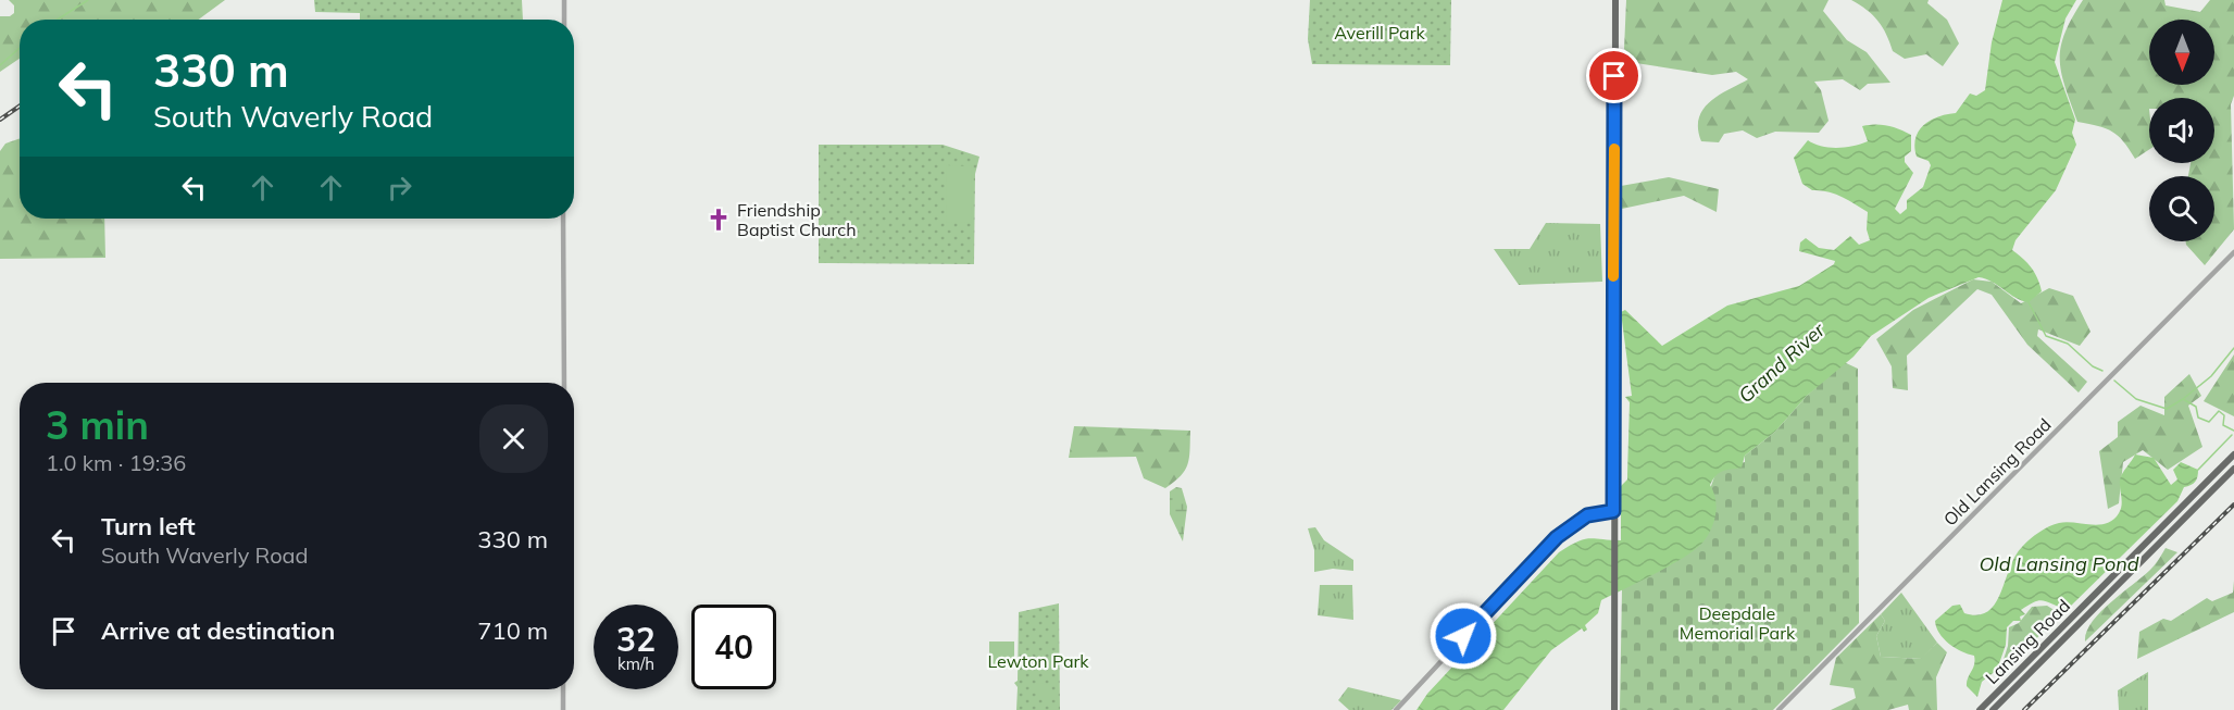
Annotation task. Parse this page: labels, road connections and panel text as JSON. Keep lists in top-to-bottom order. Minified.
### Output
{"streets":{"main road":["Lansing Road"],"street":["Old Lansing Road"]},"water":["Grand River","Old Lansing Pond"],"parks":["Averill Park","Deepdale Memorial Park","Lewton Park"],"places":{"church":["Friendship Baptist Church"]},"north":"bottom","page":{"turn":["330 m","South Waverly Road"],"heading":["3 min","1.0 km · 19:36"],"list":[{"name":"Turn left","note":"South Waverly Road","value":"330 m"},{"name":"Arrive at destination","value":"710 m"}],"speed":"32 km/h","limit":"40"}}
